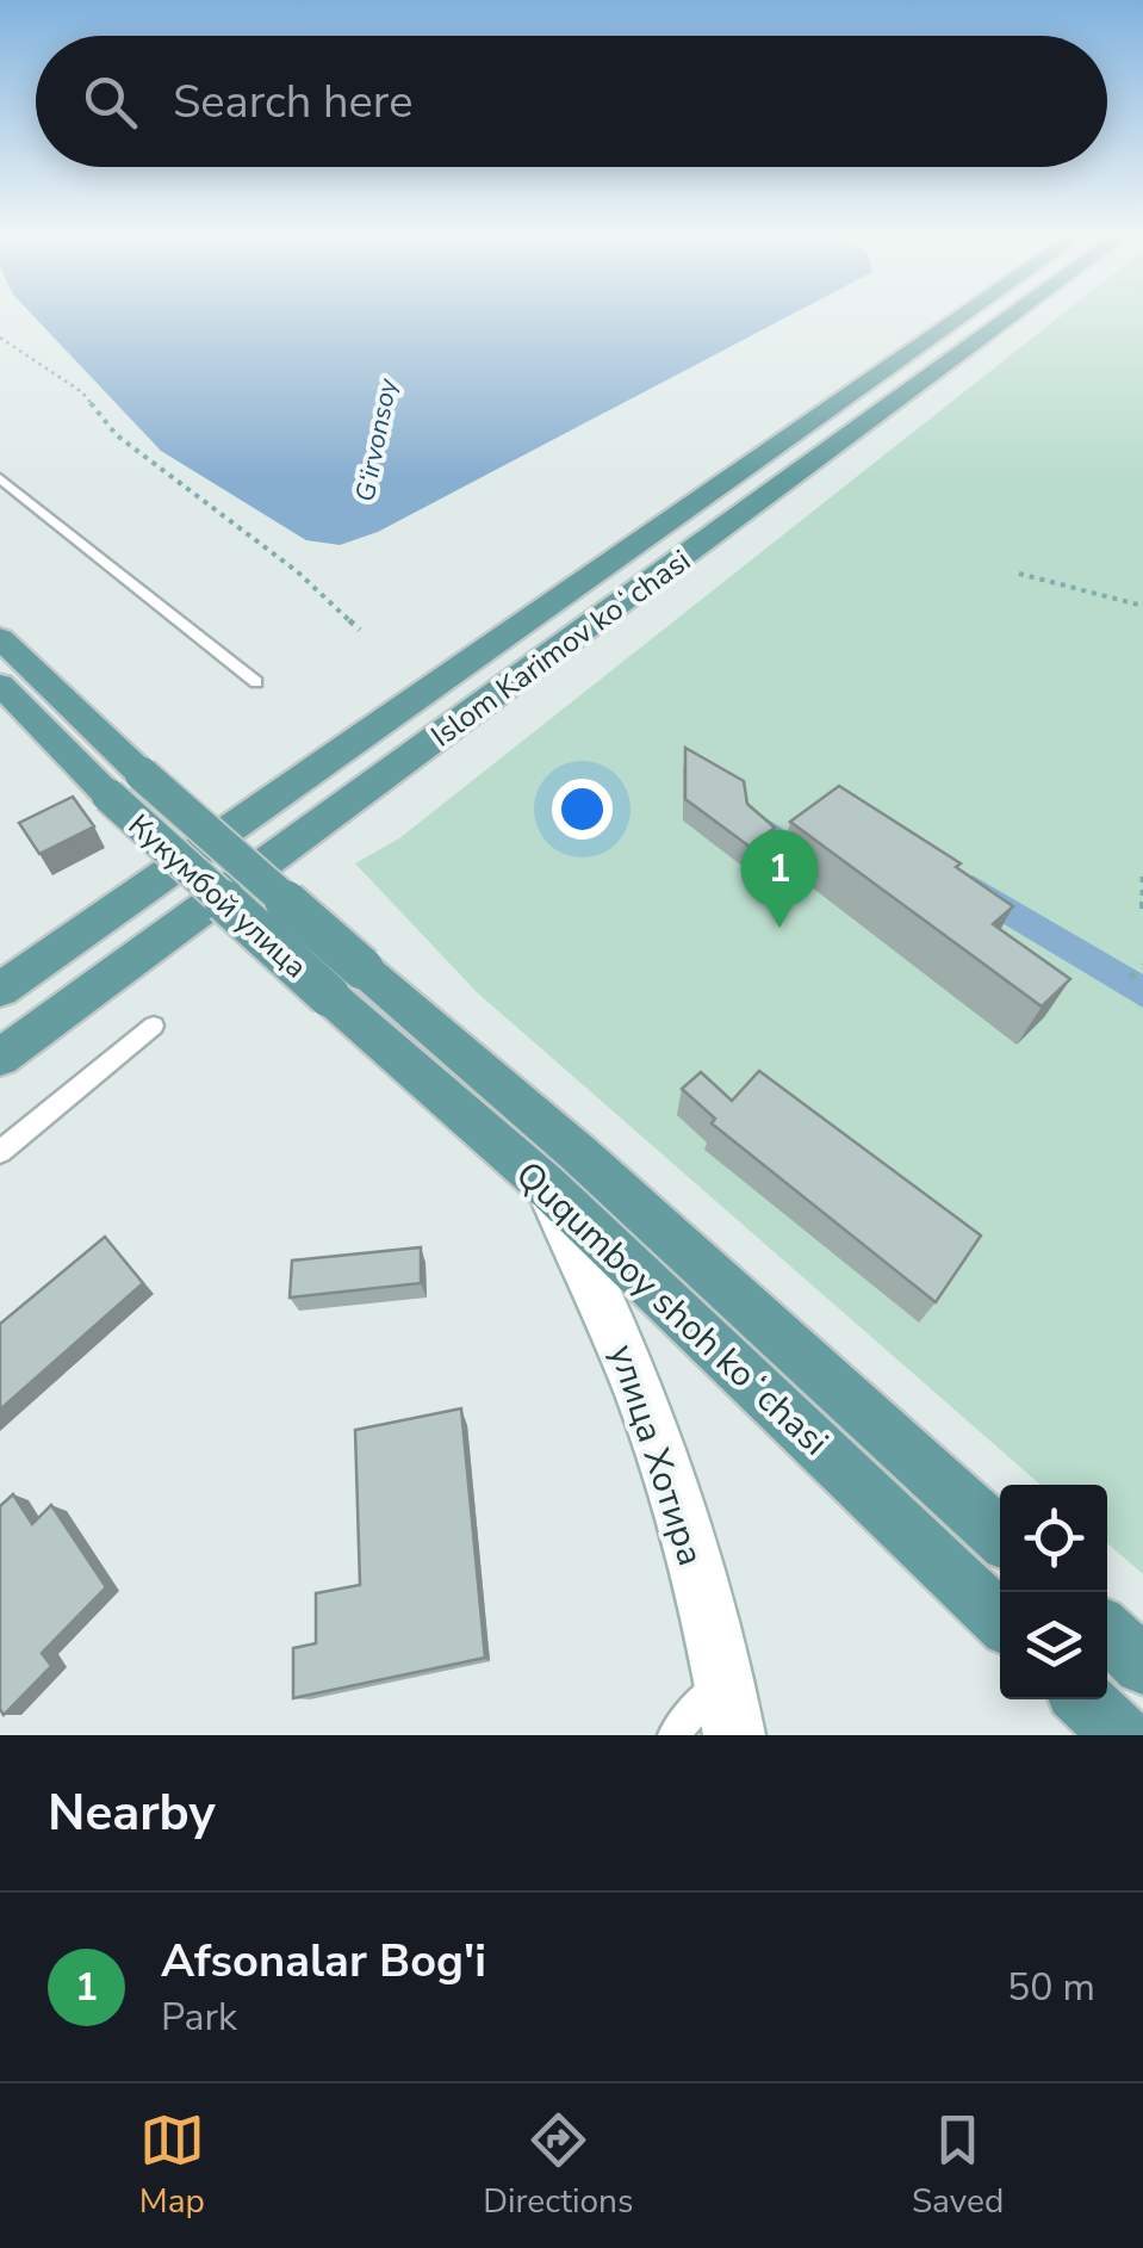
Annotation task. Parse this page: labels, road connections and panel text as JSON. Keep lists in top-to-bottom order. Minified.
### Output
{"streets":{"main road":["Islom Karimov koʻchasi","Кукумбой улица","Ququmboy shoh koʻchasi","улица Хотира"]},"crossings":[["Кукумбой улица","Ququmboy shoh koʻchasi"],["Ququmboy shoh koʻchasi","улица Хотира"]],"water":["G‘irvonsoy"],"page":{"search":"Search here","pins":"1","heading":"Nearby","list":[{"mark":"1","name":"Afsonalar Bog'i","note":"Park","value":"50 m"}],"nav":["Map","Directions","Saved"]}}
